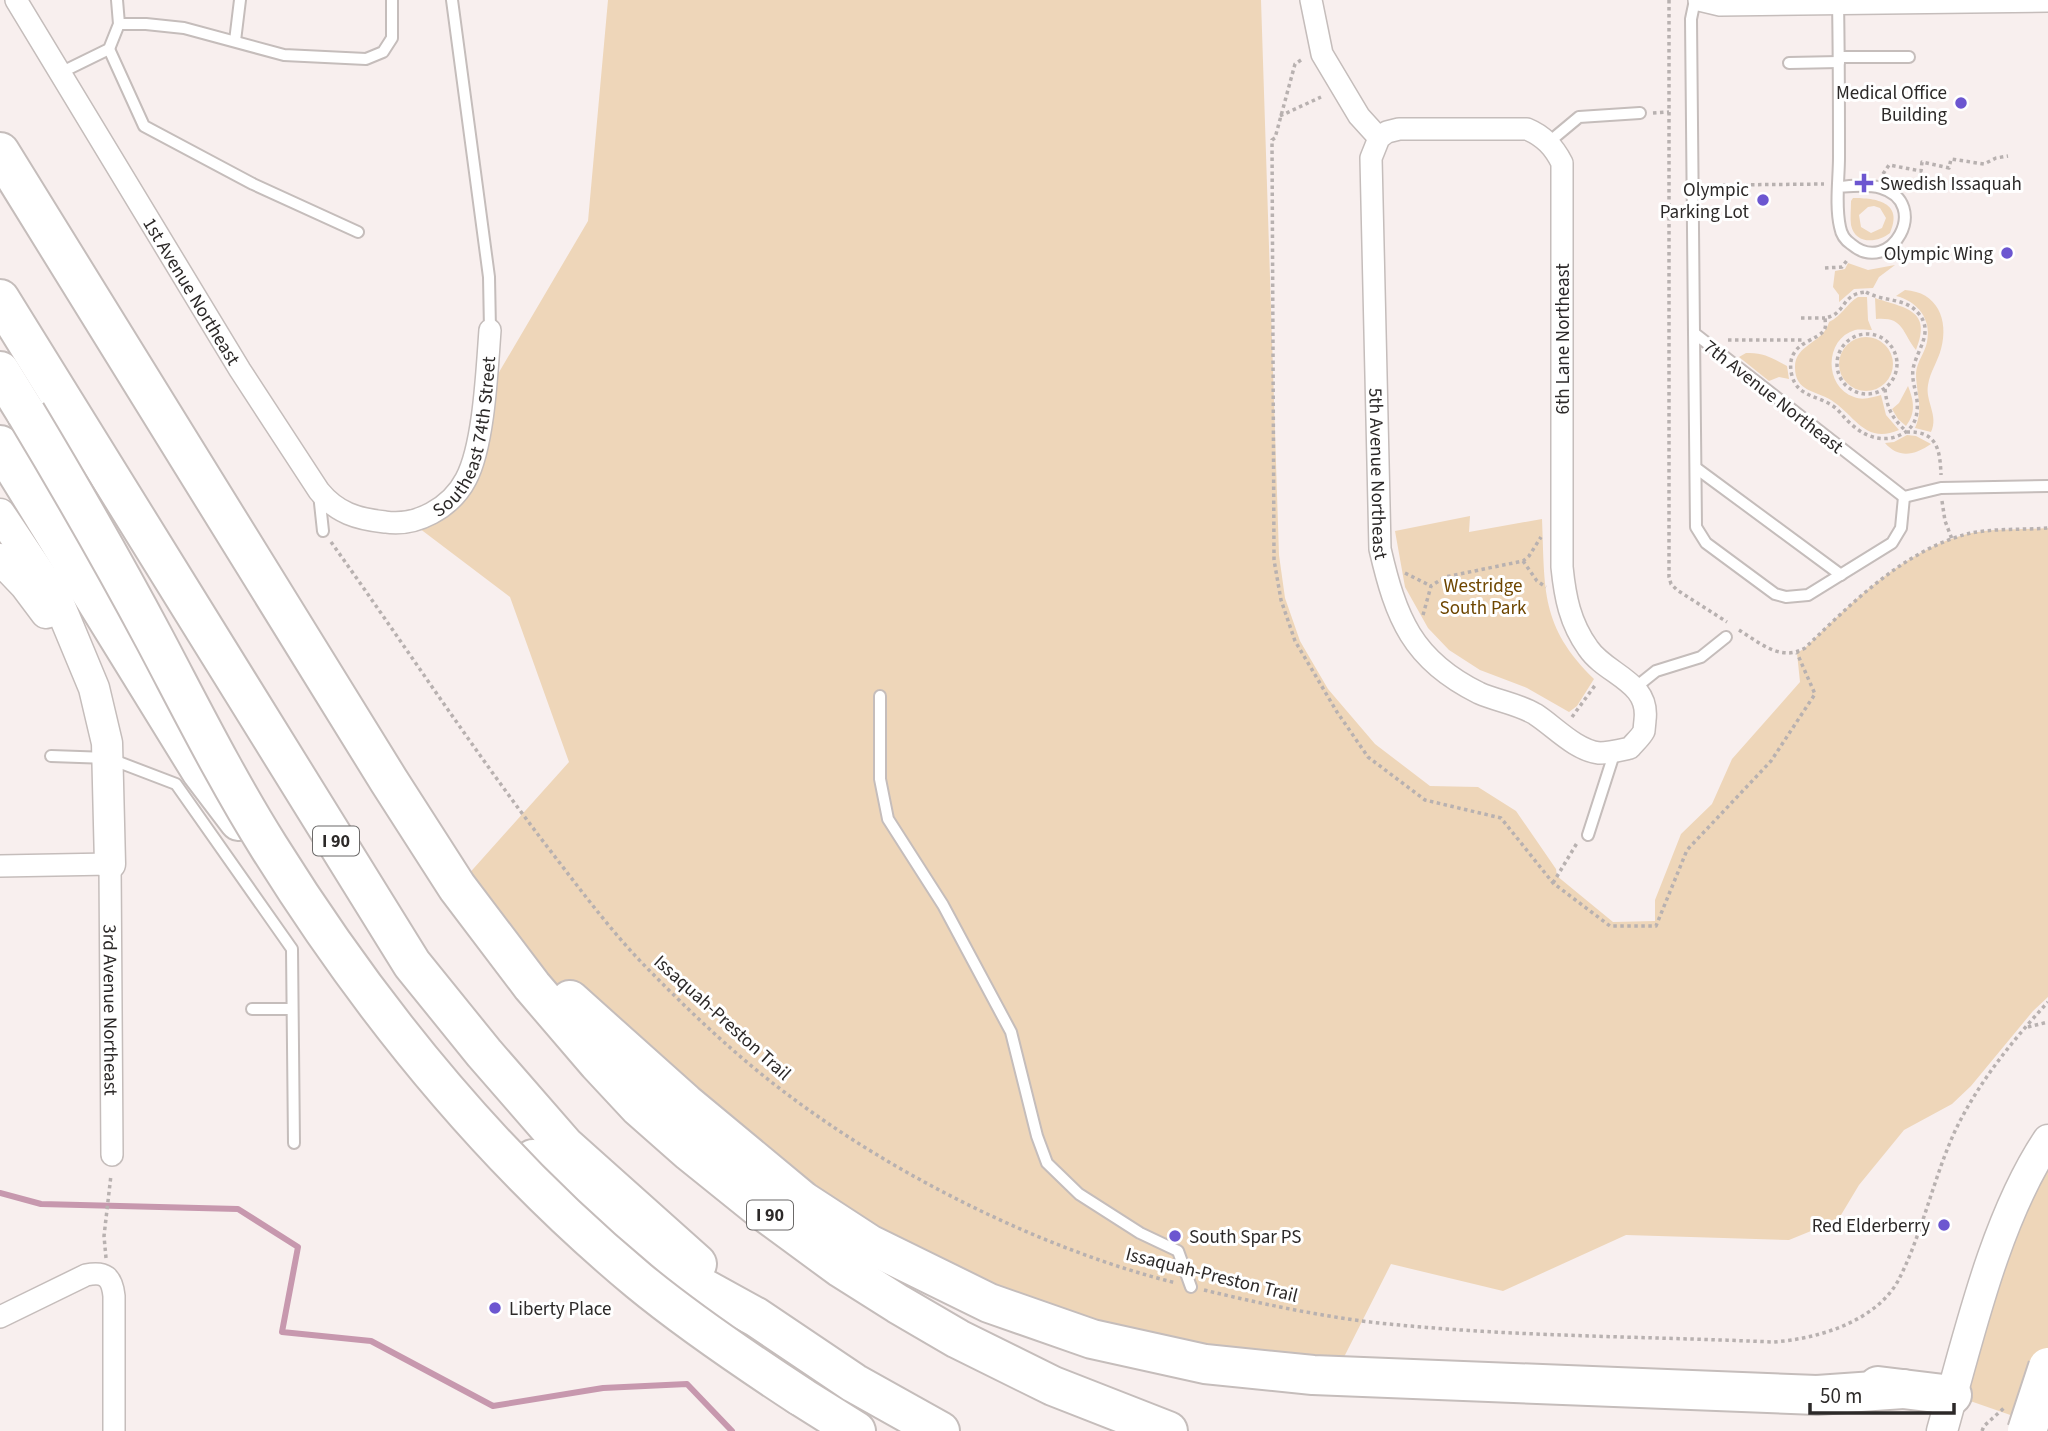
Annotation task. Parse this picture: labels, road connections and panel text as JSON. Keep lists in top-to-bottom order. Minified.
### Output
{"streets":{"highway":["I 90"],"street":["1st Avenue Northeast","6th Lane Northeast","Southeast 74th Street","5th Avenue Northeast","3rd Avenue Northeast"],"lane":["7th Avenue Northeast"],"path":["Issaquah-Preston Trail"]},"crossings":[["1st Avenue Northeast","Southeast 74th Street"]],"parks":["Westridge South Park"],"places":{"other":["Medical Office Building","Olympic Parking Lot","Olympic Wing","Red Elderberry","South Spar PS","Liberty Place"],"health":["Swedish Issaquah"]},"scale_bar":"50 m"}
